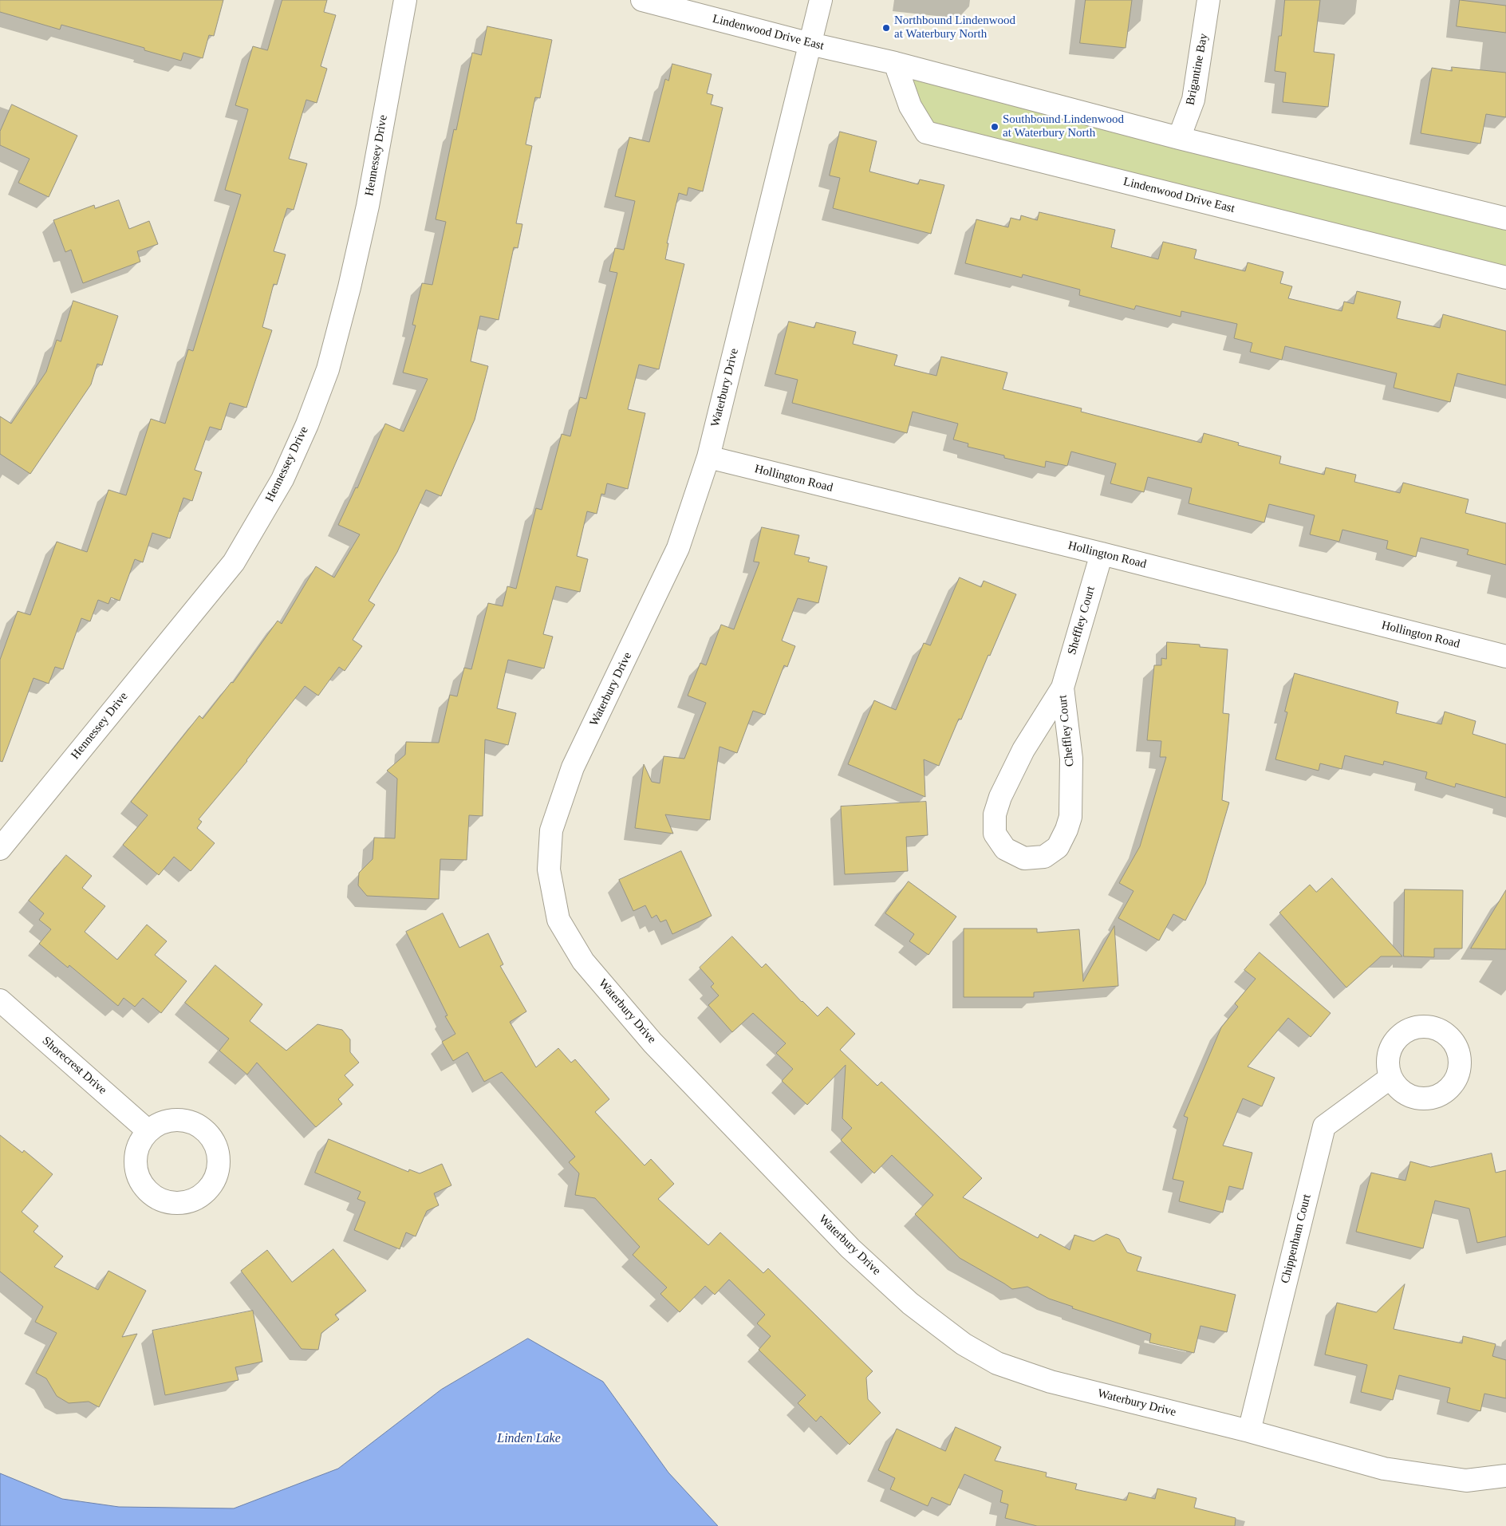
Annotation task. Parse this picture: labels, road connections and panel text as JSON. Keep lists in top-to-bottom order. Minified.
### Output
{"streets":{"street":["Lindenwood Drive East","Brigantine Bay","Hennessey Drive","Waterbury Drive","Hollington Road","Sheffley Court","Cheffley Court","Shorecrest Drive","Chippenham Court"]},"crossings":[["Lindenwood Drive East","Brigantine Bay"],["Lindenwood Drive East","Waterbury Drive"],["Waterbury Drive","Hollington Road"],["Waterbury Drive","Chippenham Court"],["Hollington Road","Sheffley Court"],["Sheffley Court","Cheffley Court"]],"water":["Linden Lake"],"places":["Northbound Lindenwood at Waterbury North","Southbound Lindenwood at Waterbury North"]}
